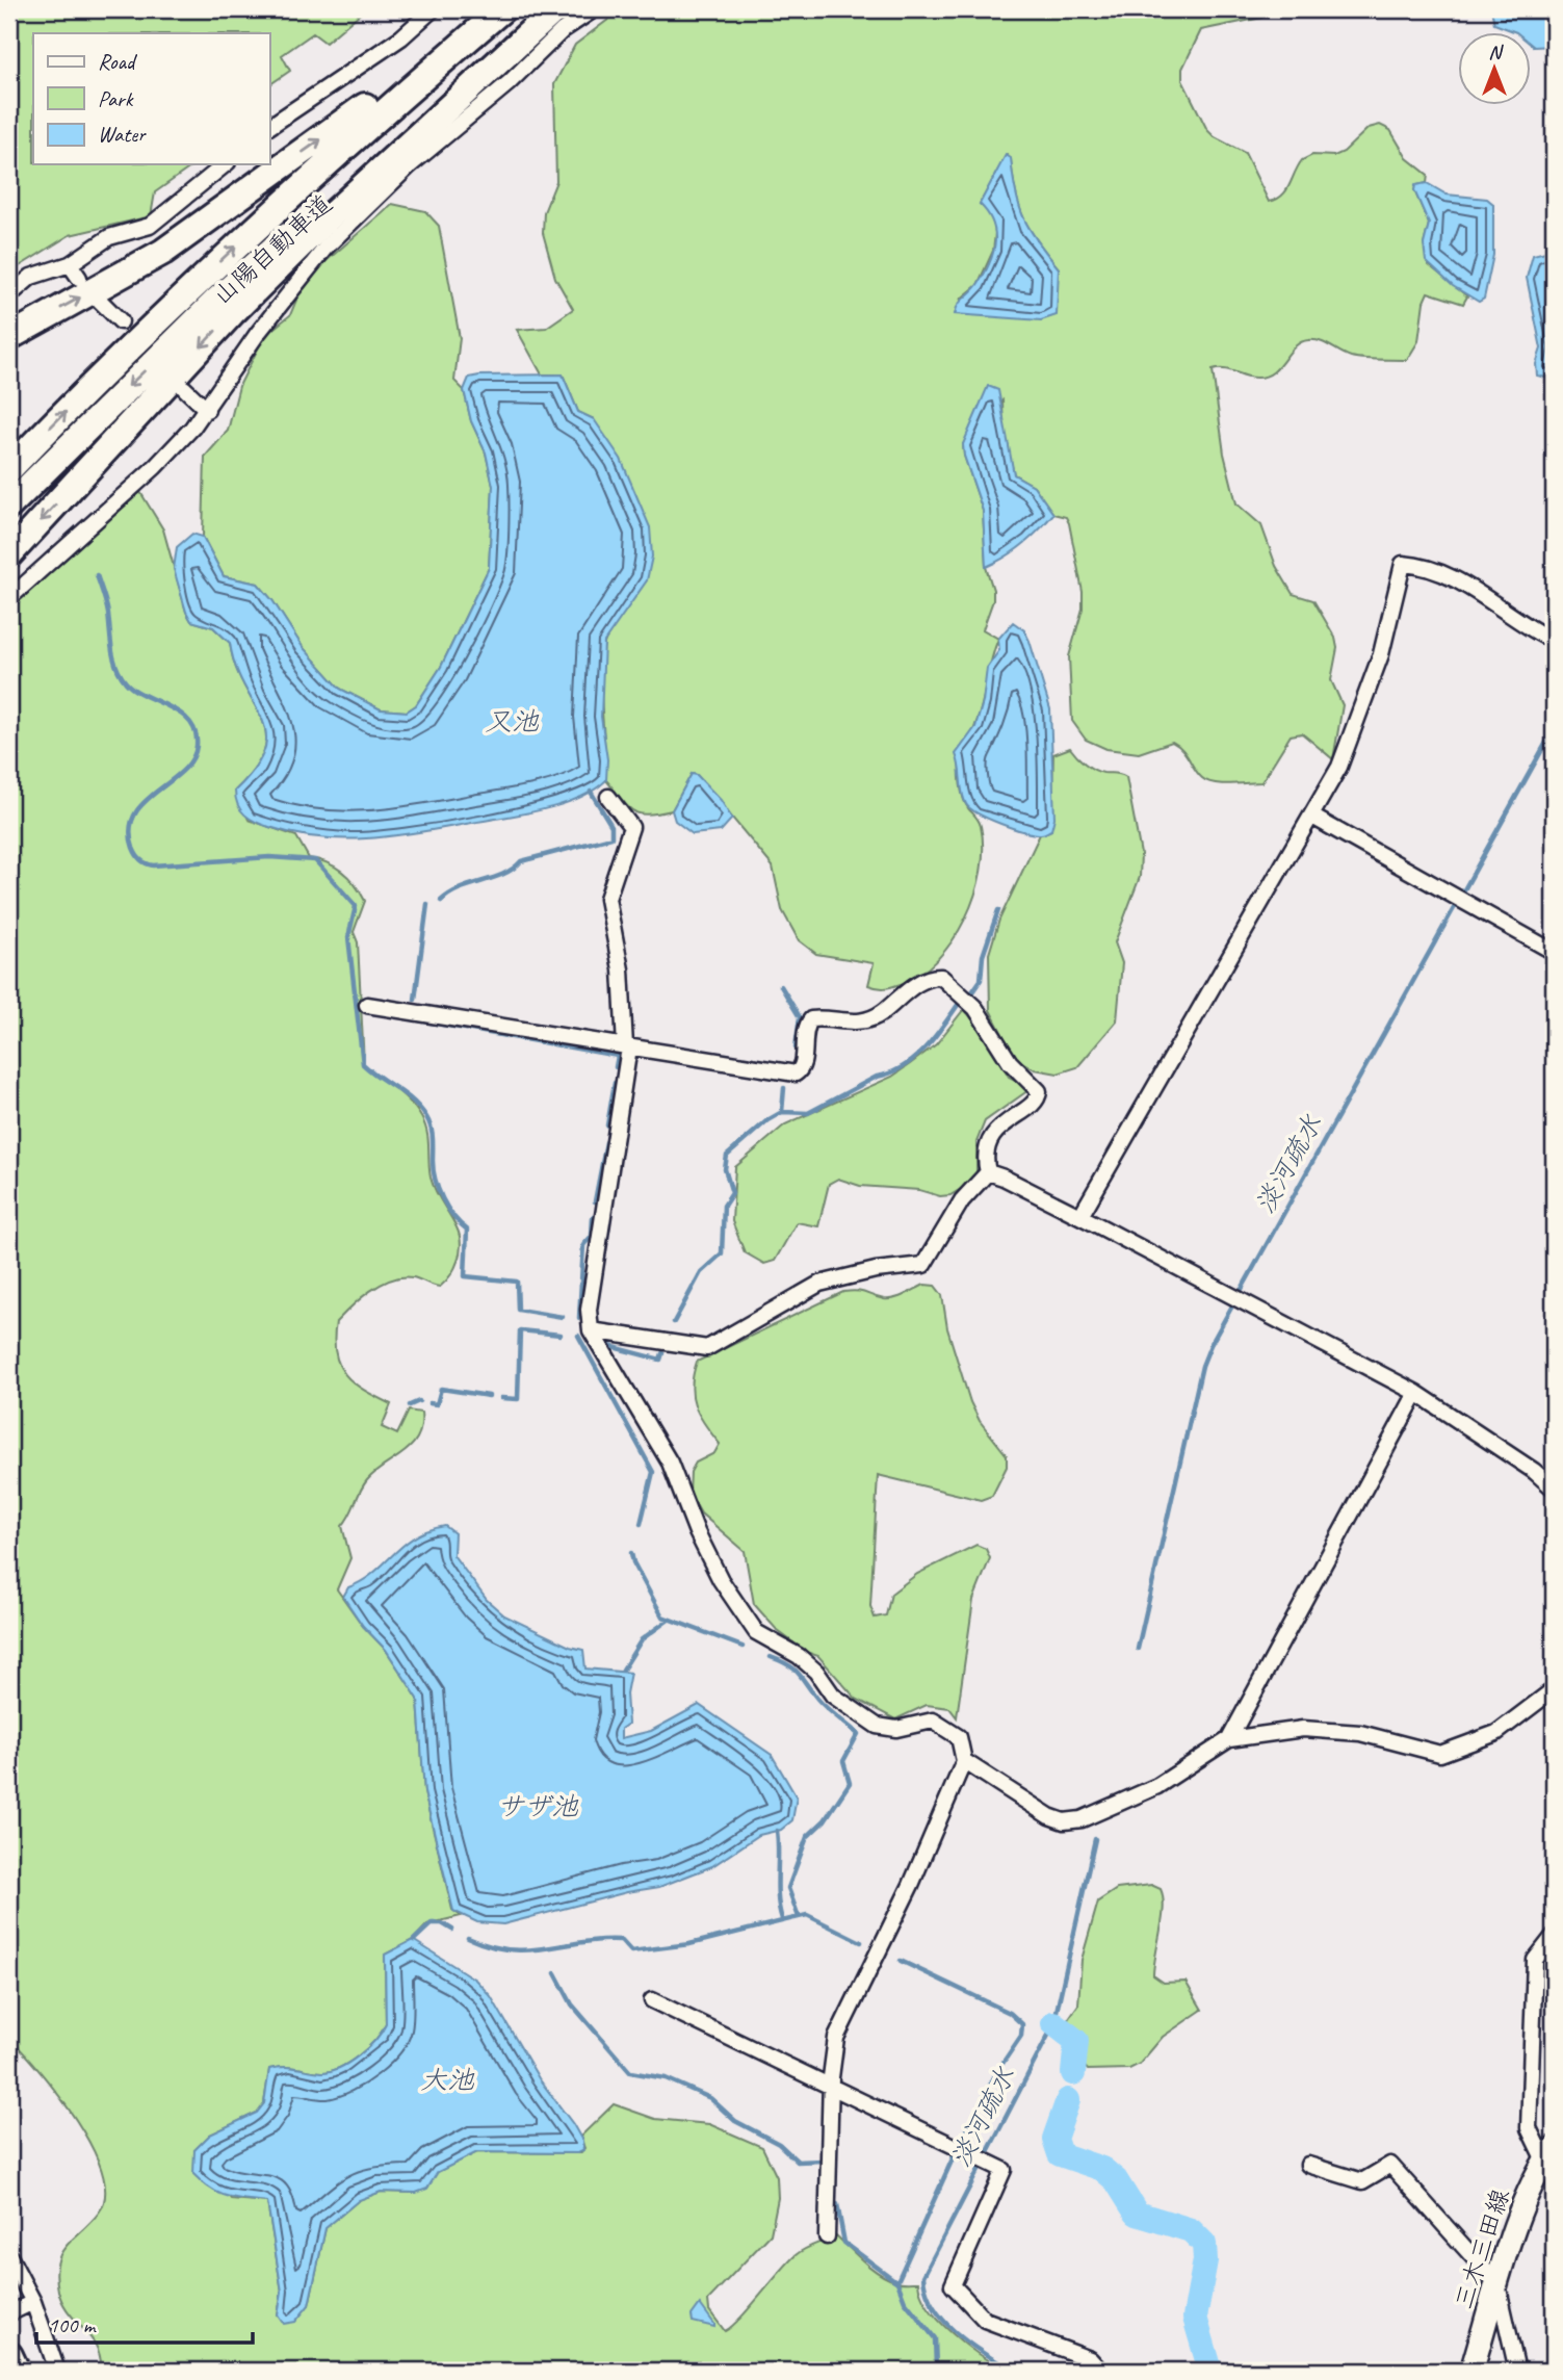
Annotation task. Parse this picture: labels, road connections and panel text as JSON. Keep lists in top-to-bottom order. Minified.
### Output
{"streets":{"highway":["山陽自動車道"],"main road":["三木三田線"]},"water":["又池","淡河疏水","サザ池","大池"],"legend":["Road","Park","Water"],"scale_bar":"100 m","north":"top"}
